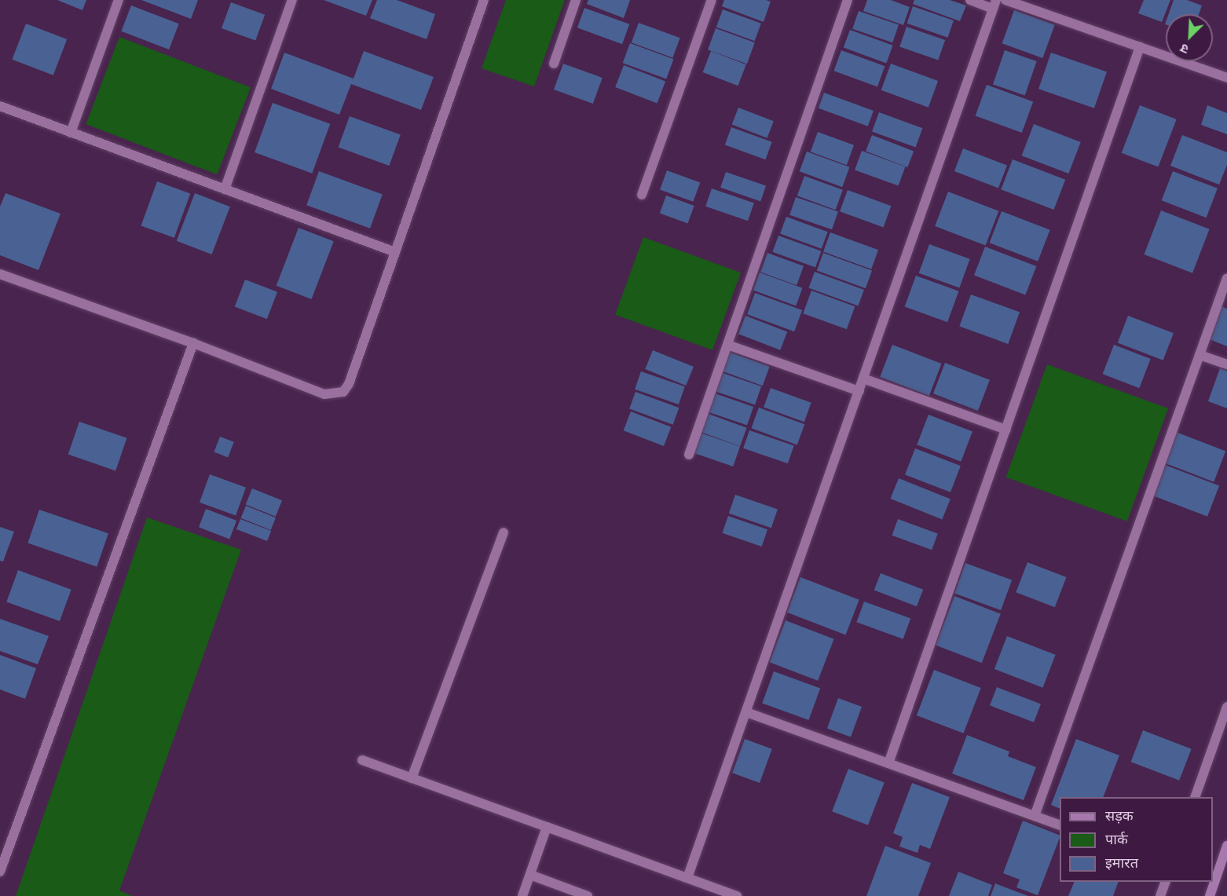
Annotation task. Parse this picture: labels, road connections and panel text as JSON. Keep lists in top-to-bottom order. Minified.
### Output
{"legend":["सड़क","पार्क","इमारत"],"north":"bottom left"}
